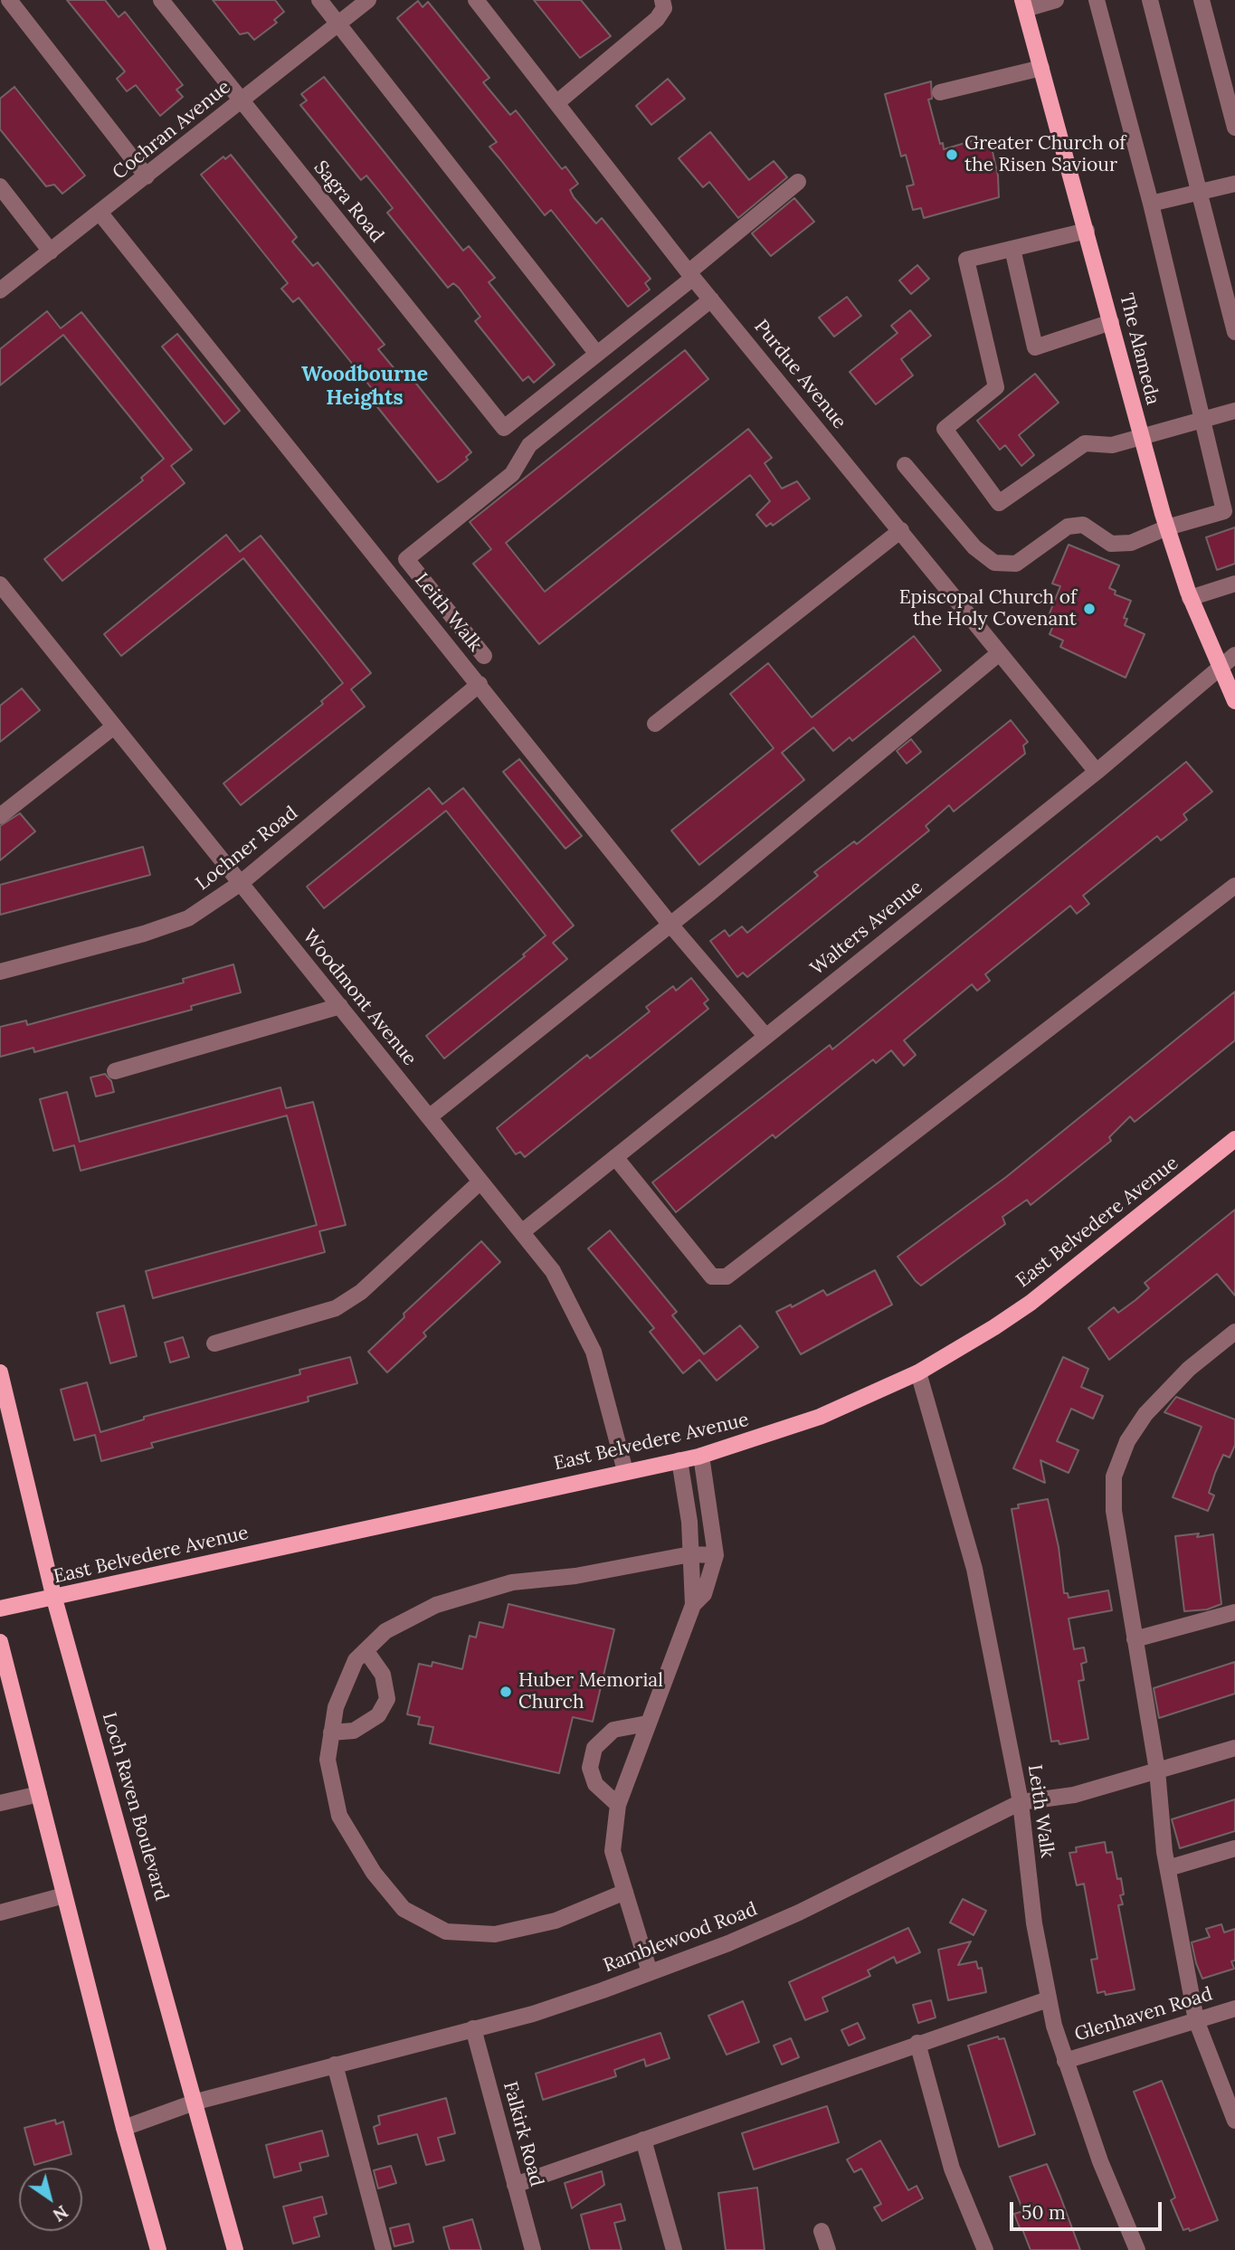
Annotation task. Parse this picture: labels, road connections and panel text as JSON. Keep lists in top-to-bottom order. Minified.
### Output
{"streets":{"main road":["The Alameda","East Belvedere Avenue","Loch Raven Boulevard"],"street":["Cochran Avenue","Sagra Road","Purdue Avenue","Leith Walk","Lochner Road","Walters Avenue","Woodmont Avenue","Ramblewood Road","Glenhaven Road","Falkirk Road"]},"crossings":[["Cochran Avenue","Sagra Road"],["Cochran Avenue","Leith Walk"],["The Alameda","Walters Avenue"],["Purdue Avenue","Walters Avenue"],["Leith Walk","Lochner Road"],["Leith Walk","Walters Avenue"],["Leith Walk","East Belvedere Avenue"],["Leith Walk","Ramblewood Road"],["Leith Walk","Glenhaven Road"],["Lochner Road","Woodmont Avenue"],["Walters Avenue","Woodmont Avenue"],["Woodmont Avenue","East Belvedere Avenue"],["East Belvedere Avenue","Loch Raven Boulevard"],["Loch Raven Boulevard","Ramblewood Road"],["Ramblewood Road","Falkirk Road"]],"districts":["Woodbourne Heights"],"places":["Greater Church of the Risen Saviour","Episcopal Church of the Holy Covenant","Huber Memorial Church"],"scale_bar":"50 m","north":"bottom right"}
